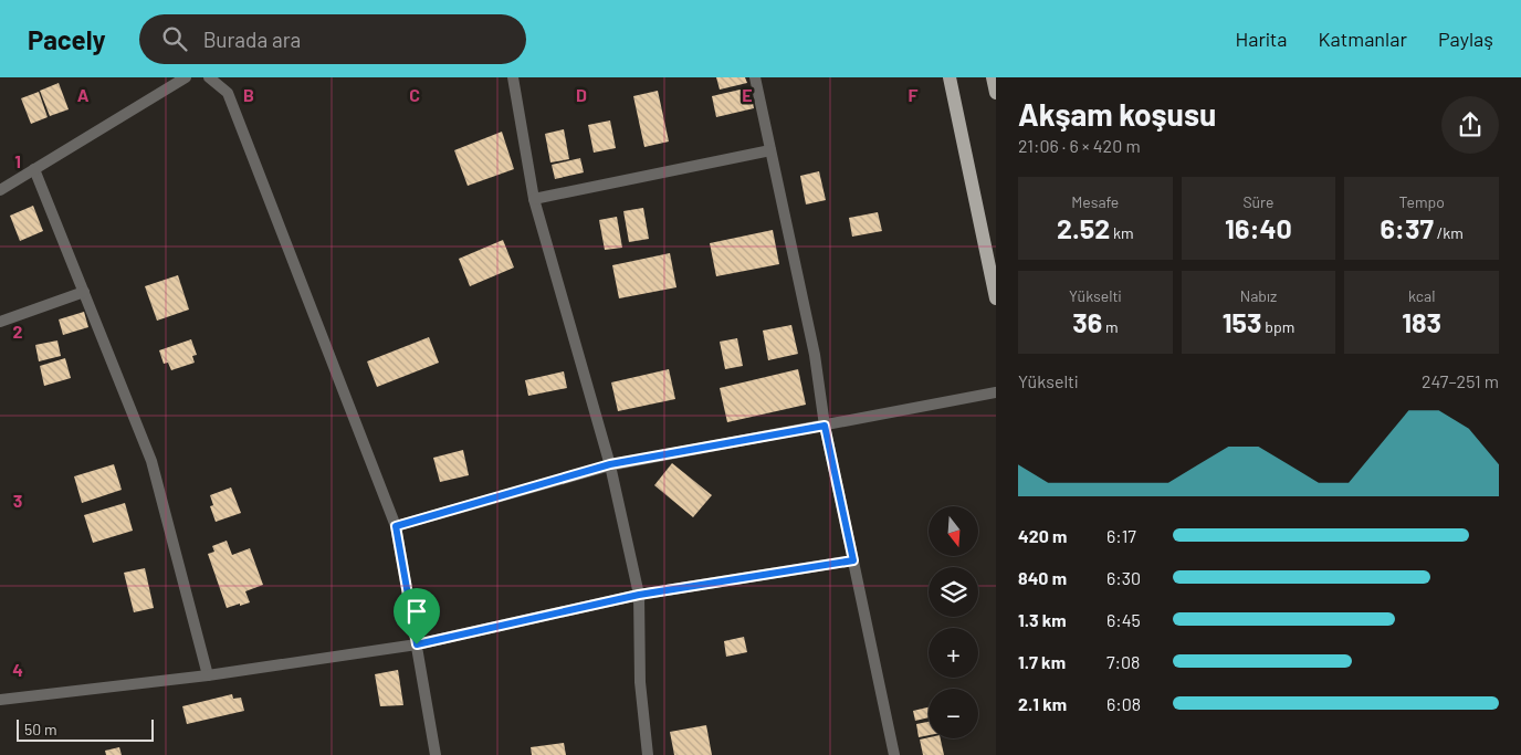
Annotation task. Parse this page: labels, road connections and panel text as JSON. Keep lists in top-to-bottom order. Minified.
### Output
{"scale_bar":"50 m","north":"bottom","page":{"header":"Pacely","search":"Burada ara","nav":["Harita","Katmanlar","Paylaş"],"heading":["Akşam koşusu","21:06 · 6 × 420 m"],"stats":[["Mesafe","2.52 km"],["Süre","16:40"],["Tempo","6:37 /km"],["Yükselti","36 m"],["Nabız","153 bpm"],["kcal","183"]],"chart":["Yükselti","247–251 m"],"map_buttons":["+","−"],"list":[{"name":"420 m","note":"6:17"},{"name":"840 m","note":"6:30"},{"name":"1.3 km","note":"6:45"},{"name":"1.7 km","note":"7:08"},{"name":"2.1 km","note":"6:08"}],"scale":"50 m"},"grid":{"columns":["A","B","C","D","E","F"],"rows":["1","2","3","4"]}}
